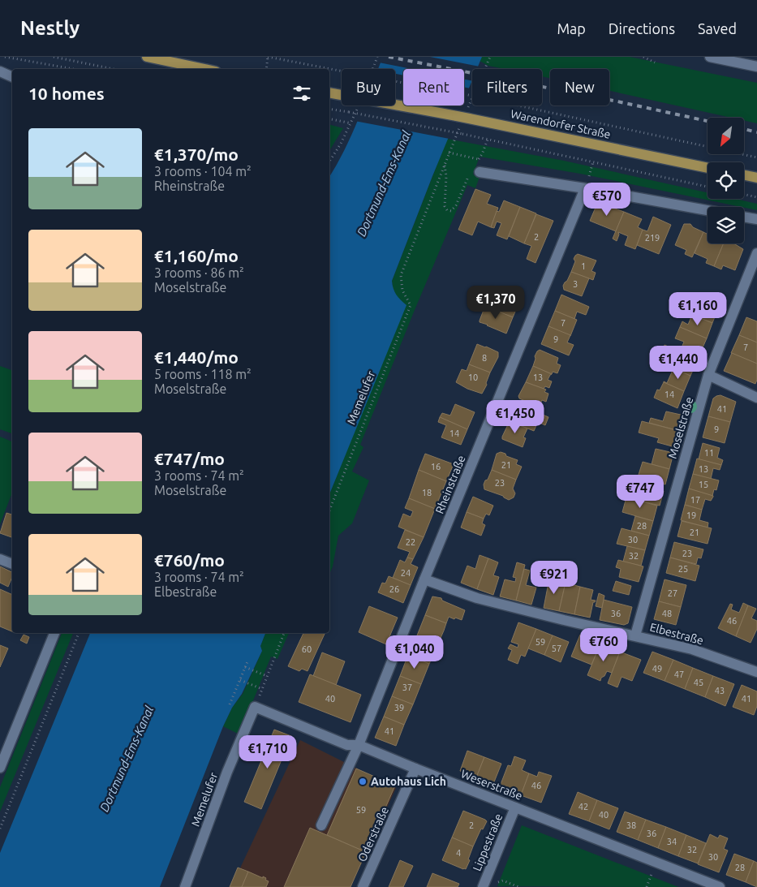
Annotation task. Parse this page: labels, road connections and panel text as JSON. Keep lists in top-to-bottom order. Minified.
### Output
{"streets":{"main road":["Warendorfer Straße"],"street":["Memelufer","Moselstraße","Rheinstraße","Elbestraße","Weserstraße","Oderstraße","Lippestraße"]},"crossings":[["Memelufer","Weserstraße"],["Moselstraße","Elbestraße"],["Rheinstraße","Elbestraße"],["Rheinstraße","Weserstraße"],["Weserstraße","Oderstraße"],["Weserstraße","Lippestraße"]],"water":["Dortmund-Ems-Kanal"],"places":["Autohaus Lich"],"house_numbers":["2","219","1","3","7","9","7","8","10","13","14","41","9","14","11","21","16","13","23","15","18","17","19","28","21","30","22","23","32","25","24","26","27","36","48","46","59","57","60","49","47","45","37","43","40","41","39","41","46","42","59","40","2","38","36","34","32","4","30","28"],"north":"bottom left","page":{"header":"Nestly","nav":["Map","Directions","Saved"],"chip":["Buy","Rent","Filters","New"],"heading":"10 homes","list":[{"name":"€1,370/mo","note":"3 rooms · 104 m² · Rheinstraße"},{"name":"€1,160/mo","note":"3 rooms · 86 m² · Moselstraße"},{"name":"€1,440/mo","note":"5 rooms · 118 m² · Moselstraße"},{"name":"€747/mo","note":"3 rooms · 74 m² · Moselstraße"},{"name":"€760/mo","note":"3 rooms · 74 m² · Elbestraße"}],"price":["€570","€1,370","€1,160","€1,440","€1,450","€747","€921","€760","€1,040","€1,710"]}}
